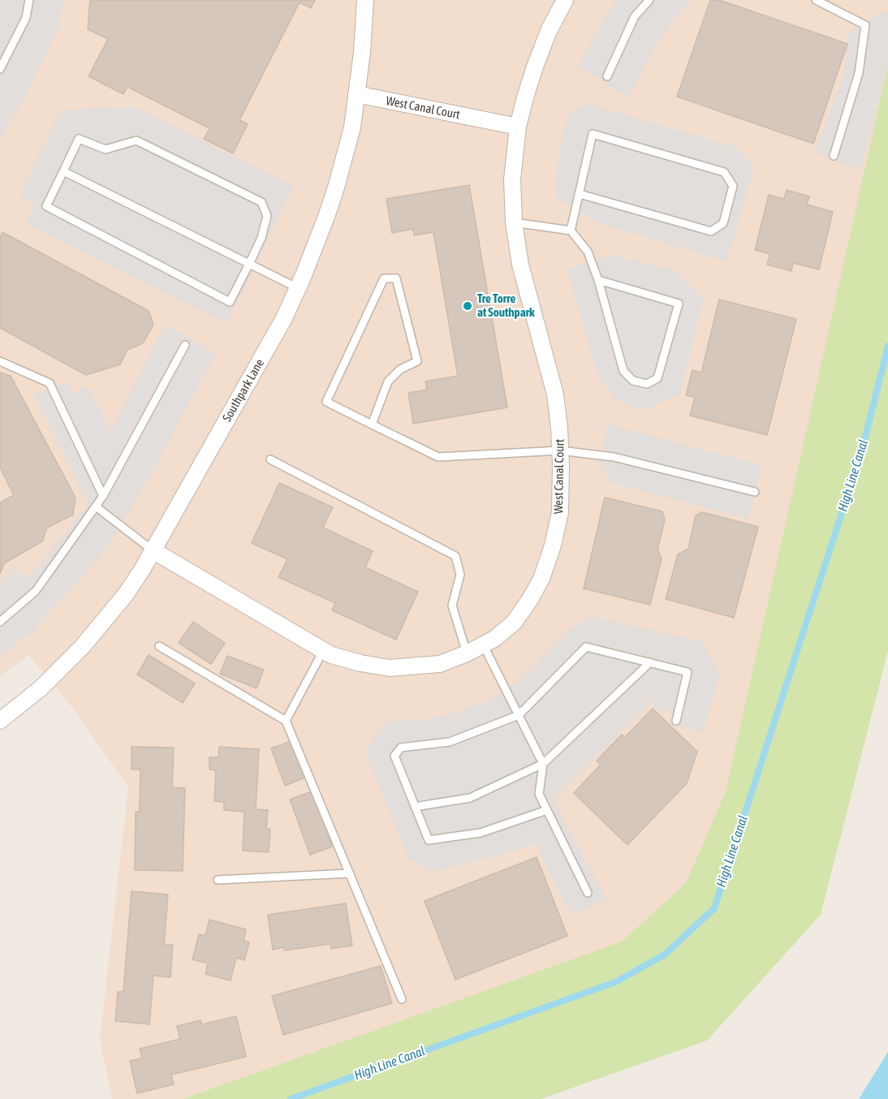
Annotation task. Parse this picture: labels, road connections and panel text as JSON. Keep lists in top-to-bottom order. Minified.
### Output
{"streets":{"street":["West Canal Court","Southpark Lane"]},"crossings":[["West Canal Court","Southpark Lane"]],"water":["High Line Canal"],"places":["Tre Torre at Southpark"]}
